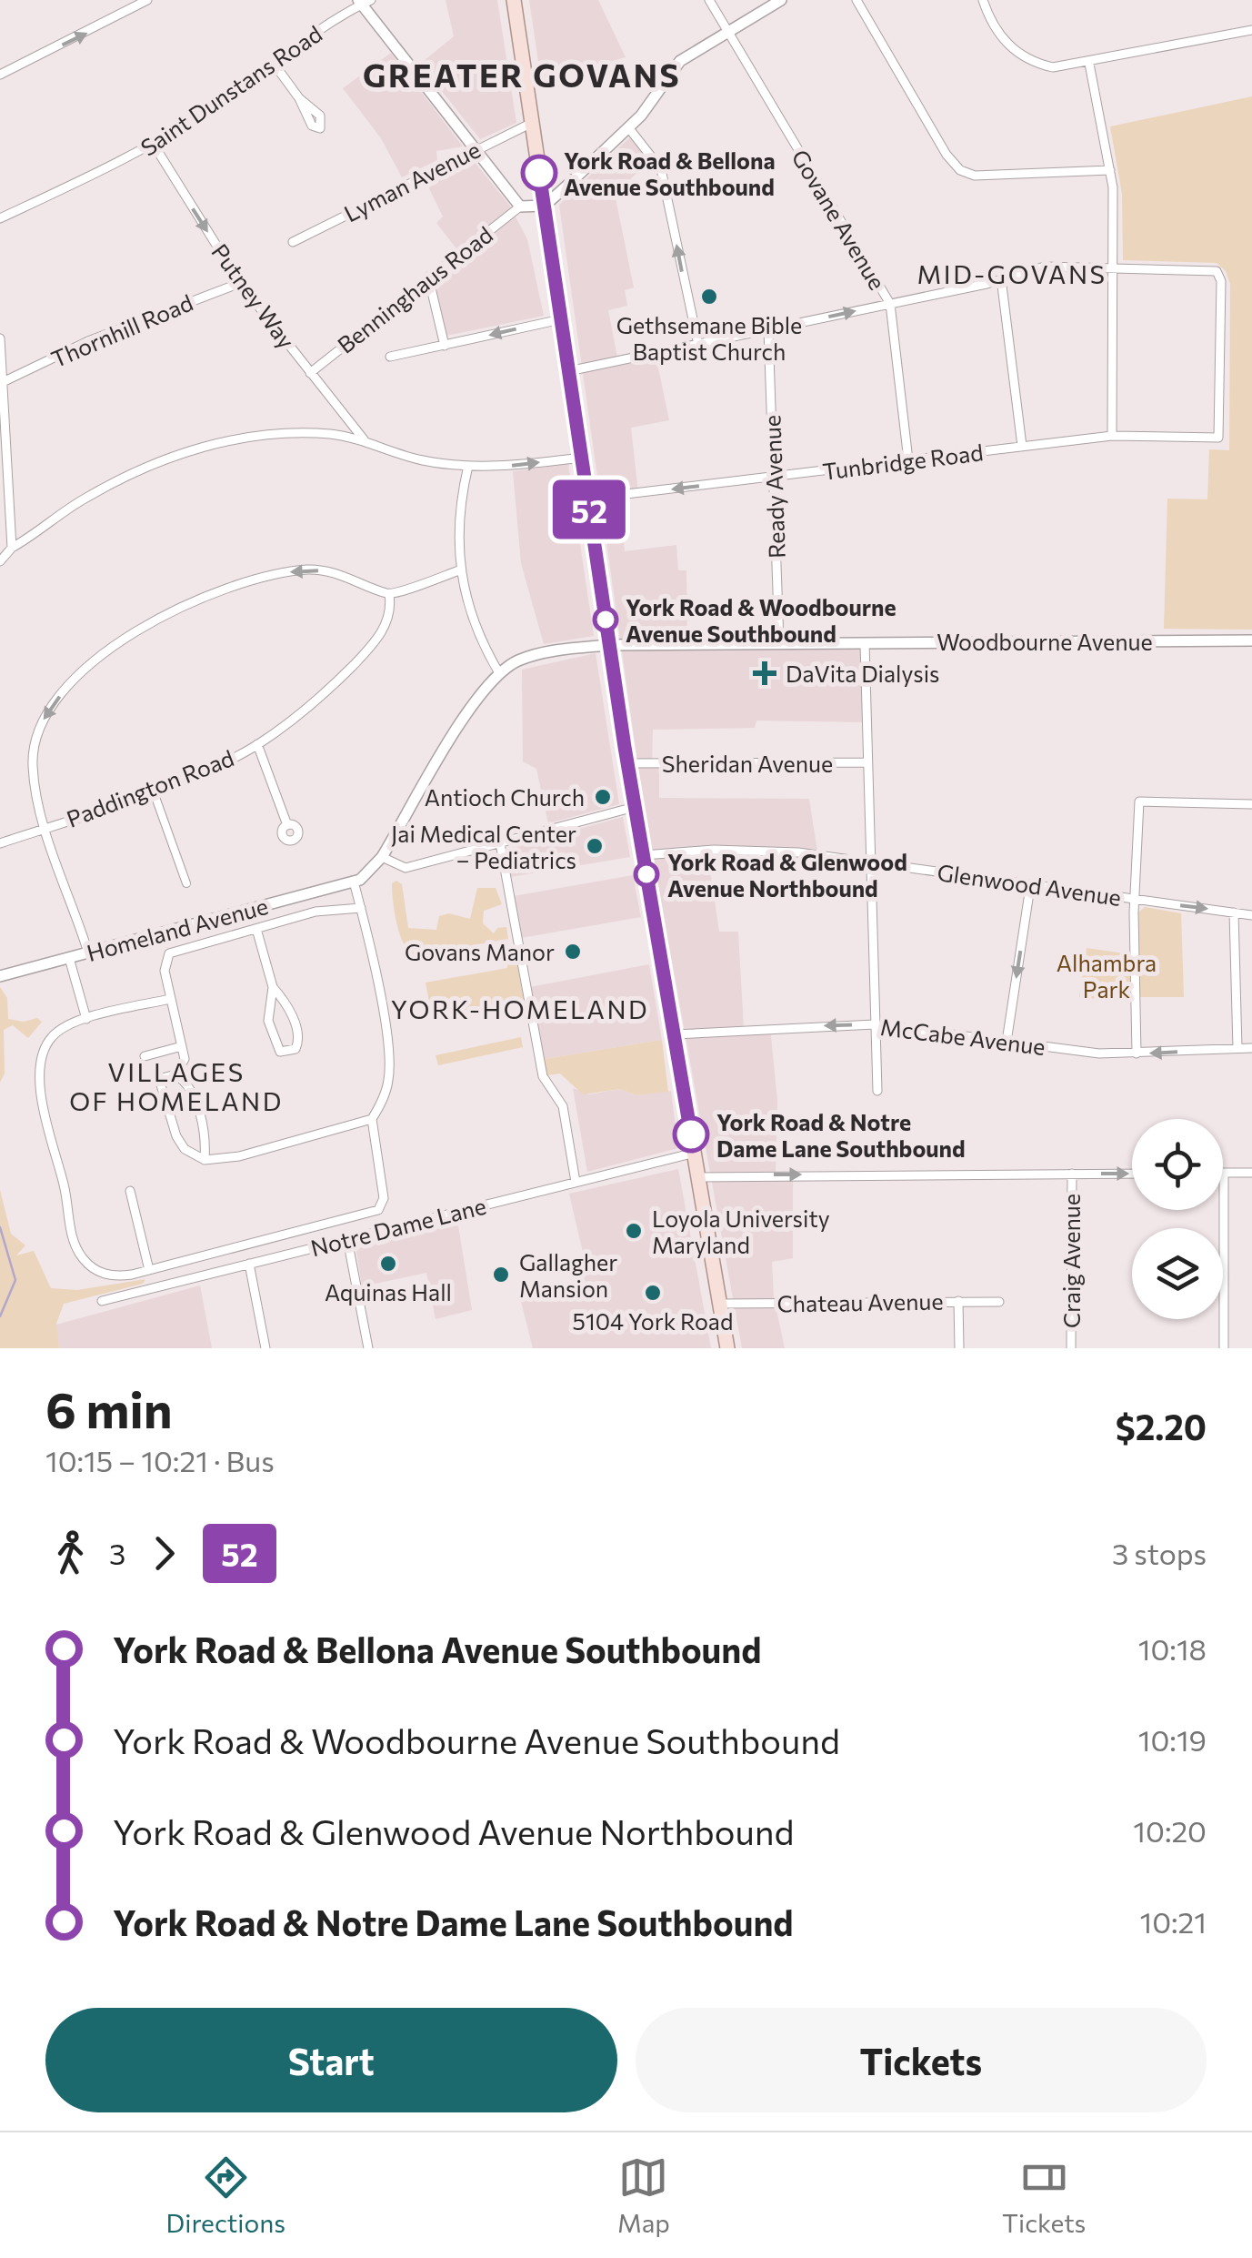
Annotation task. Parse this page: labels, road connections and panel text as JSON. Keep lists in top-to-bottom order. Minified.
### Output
{"streets":{"street":["Saint Dunstans Road","Lyman Avenue","Govane Avenue","Benninghaus Road","Putney Way","Thornhill Road","Tunbridge Road","Ready Avenue","Woodbourne Avenue","Sheridan Avenue","Paddington Road","Glenwood Avenue","Homeland Avenue","McCabe Avenue","Notre Dame Lane","Craig Avenue","Chateau Avenue"]},"crossings":[["Saint Dunstans Road","Putney Way"],["Govane Avenue","Tunbridge Road"],["Benninghaus Road","Putney Way"],["Putney Way","Thornhill Road"],["Tunbridge Road","Ready Avenue"],["Ready Avenue","Woodbourne Avenue"],["Woodbourne Avenue","Homeland Avenue"]],"one_way":["Putney Way","McCabe Avenue"],"districts":["GREATER GOVANS","MID-GOVANS","YORK-HOMELAND","VILLAGES OF HOMELAND"],"parks":["Alhambra Park"],"places":{"other":["York Road & Bellona Avenue Southbound","Gethsemane Bible Baptist Church","York Road & Woodbourne Avenue Southbound","Antioch Church","Jai Medical Center – Pediatrics","York Road & Glenwood Avenue Northbound","Govans Manor","York Road & Notre Dame Lane Southbound","Loyola University Maryland","Aquinas Hall","Gallagher Mansion","5104 York Road"],"health":["DaVita Dialysis"]},"lines":["bus line 52"],"page":{"on_map":"52","heading":["6 min","10:15 – 10:21 · Bus","$2.20"],"legs":["3","52","3 stops"],"list":[{"name":"York Road & Bellona Avenue Southbound","value":"10:18"},{"name":"York Road & Woodbourne Avenue Southbound","value":"10:19"},{"name":"York Road & Glenwood Avenue Northbound","value":"10:20"},{"name":"York Road & Notre Dame Lane Southbound","value":"10:21"}],"buttons":["Start","Tickets"],"tabs":["Directions","Map","Tickets"]}}
